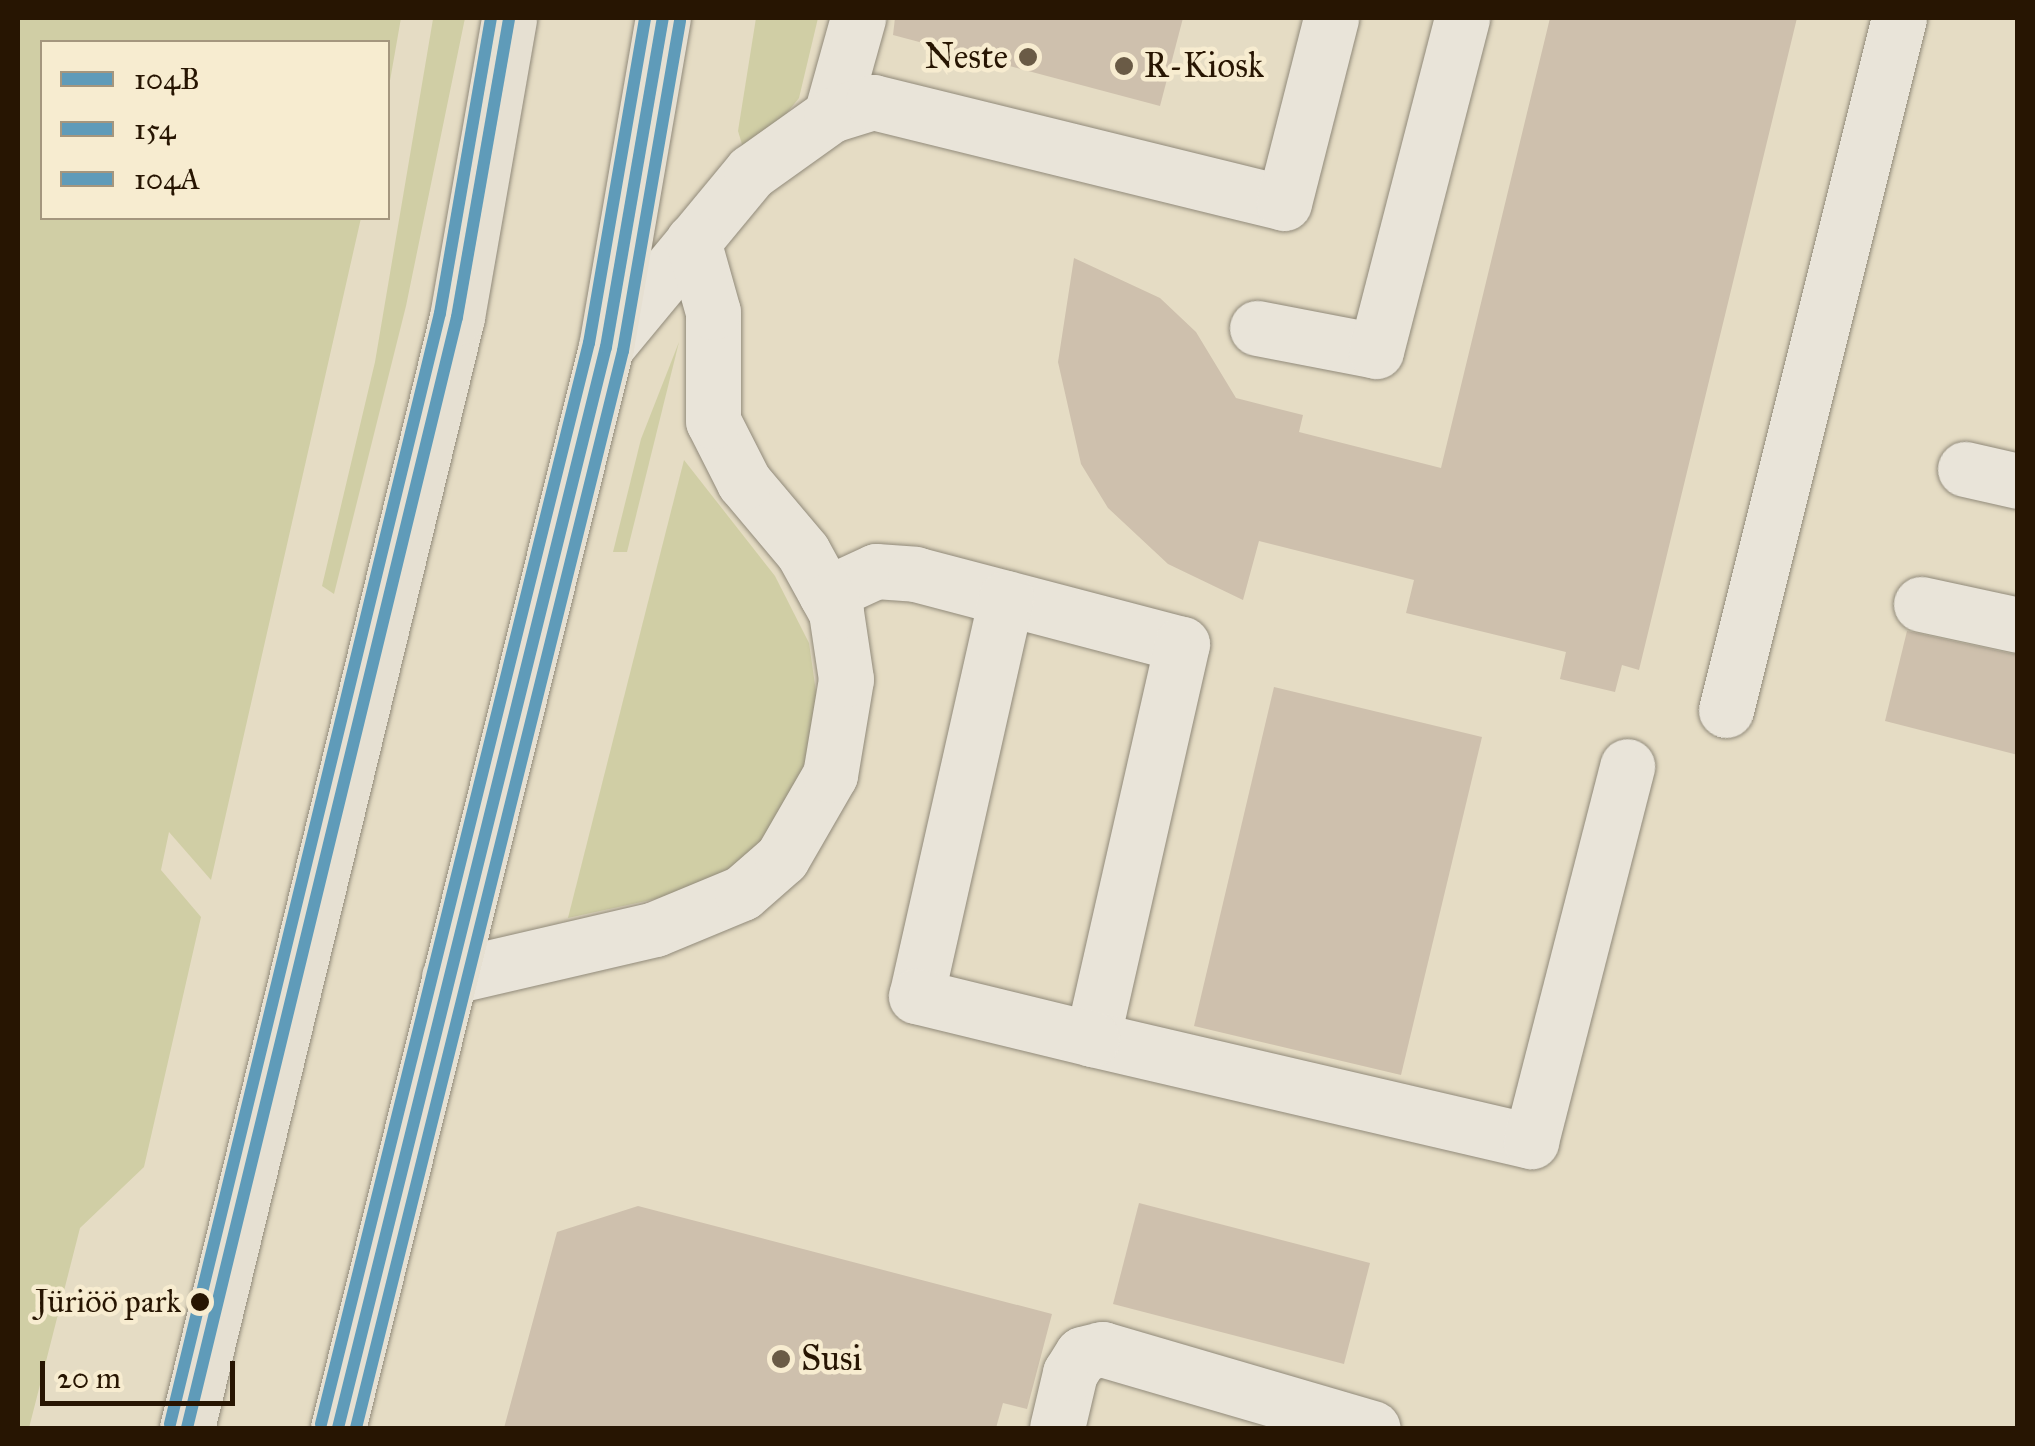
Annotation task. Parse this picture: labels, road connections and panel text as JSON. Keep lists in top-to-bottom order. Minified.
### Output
{"places":["Neste","R-Kiosk","Jüriöö park","Susi"],"lines":["transit line 104B","transit line 104A","transit line 154"],"legend":["104B","154","104A"],"scale_bar":"20 m"}
